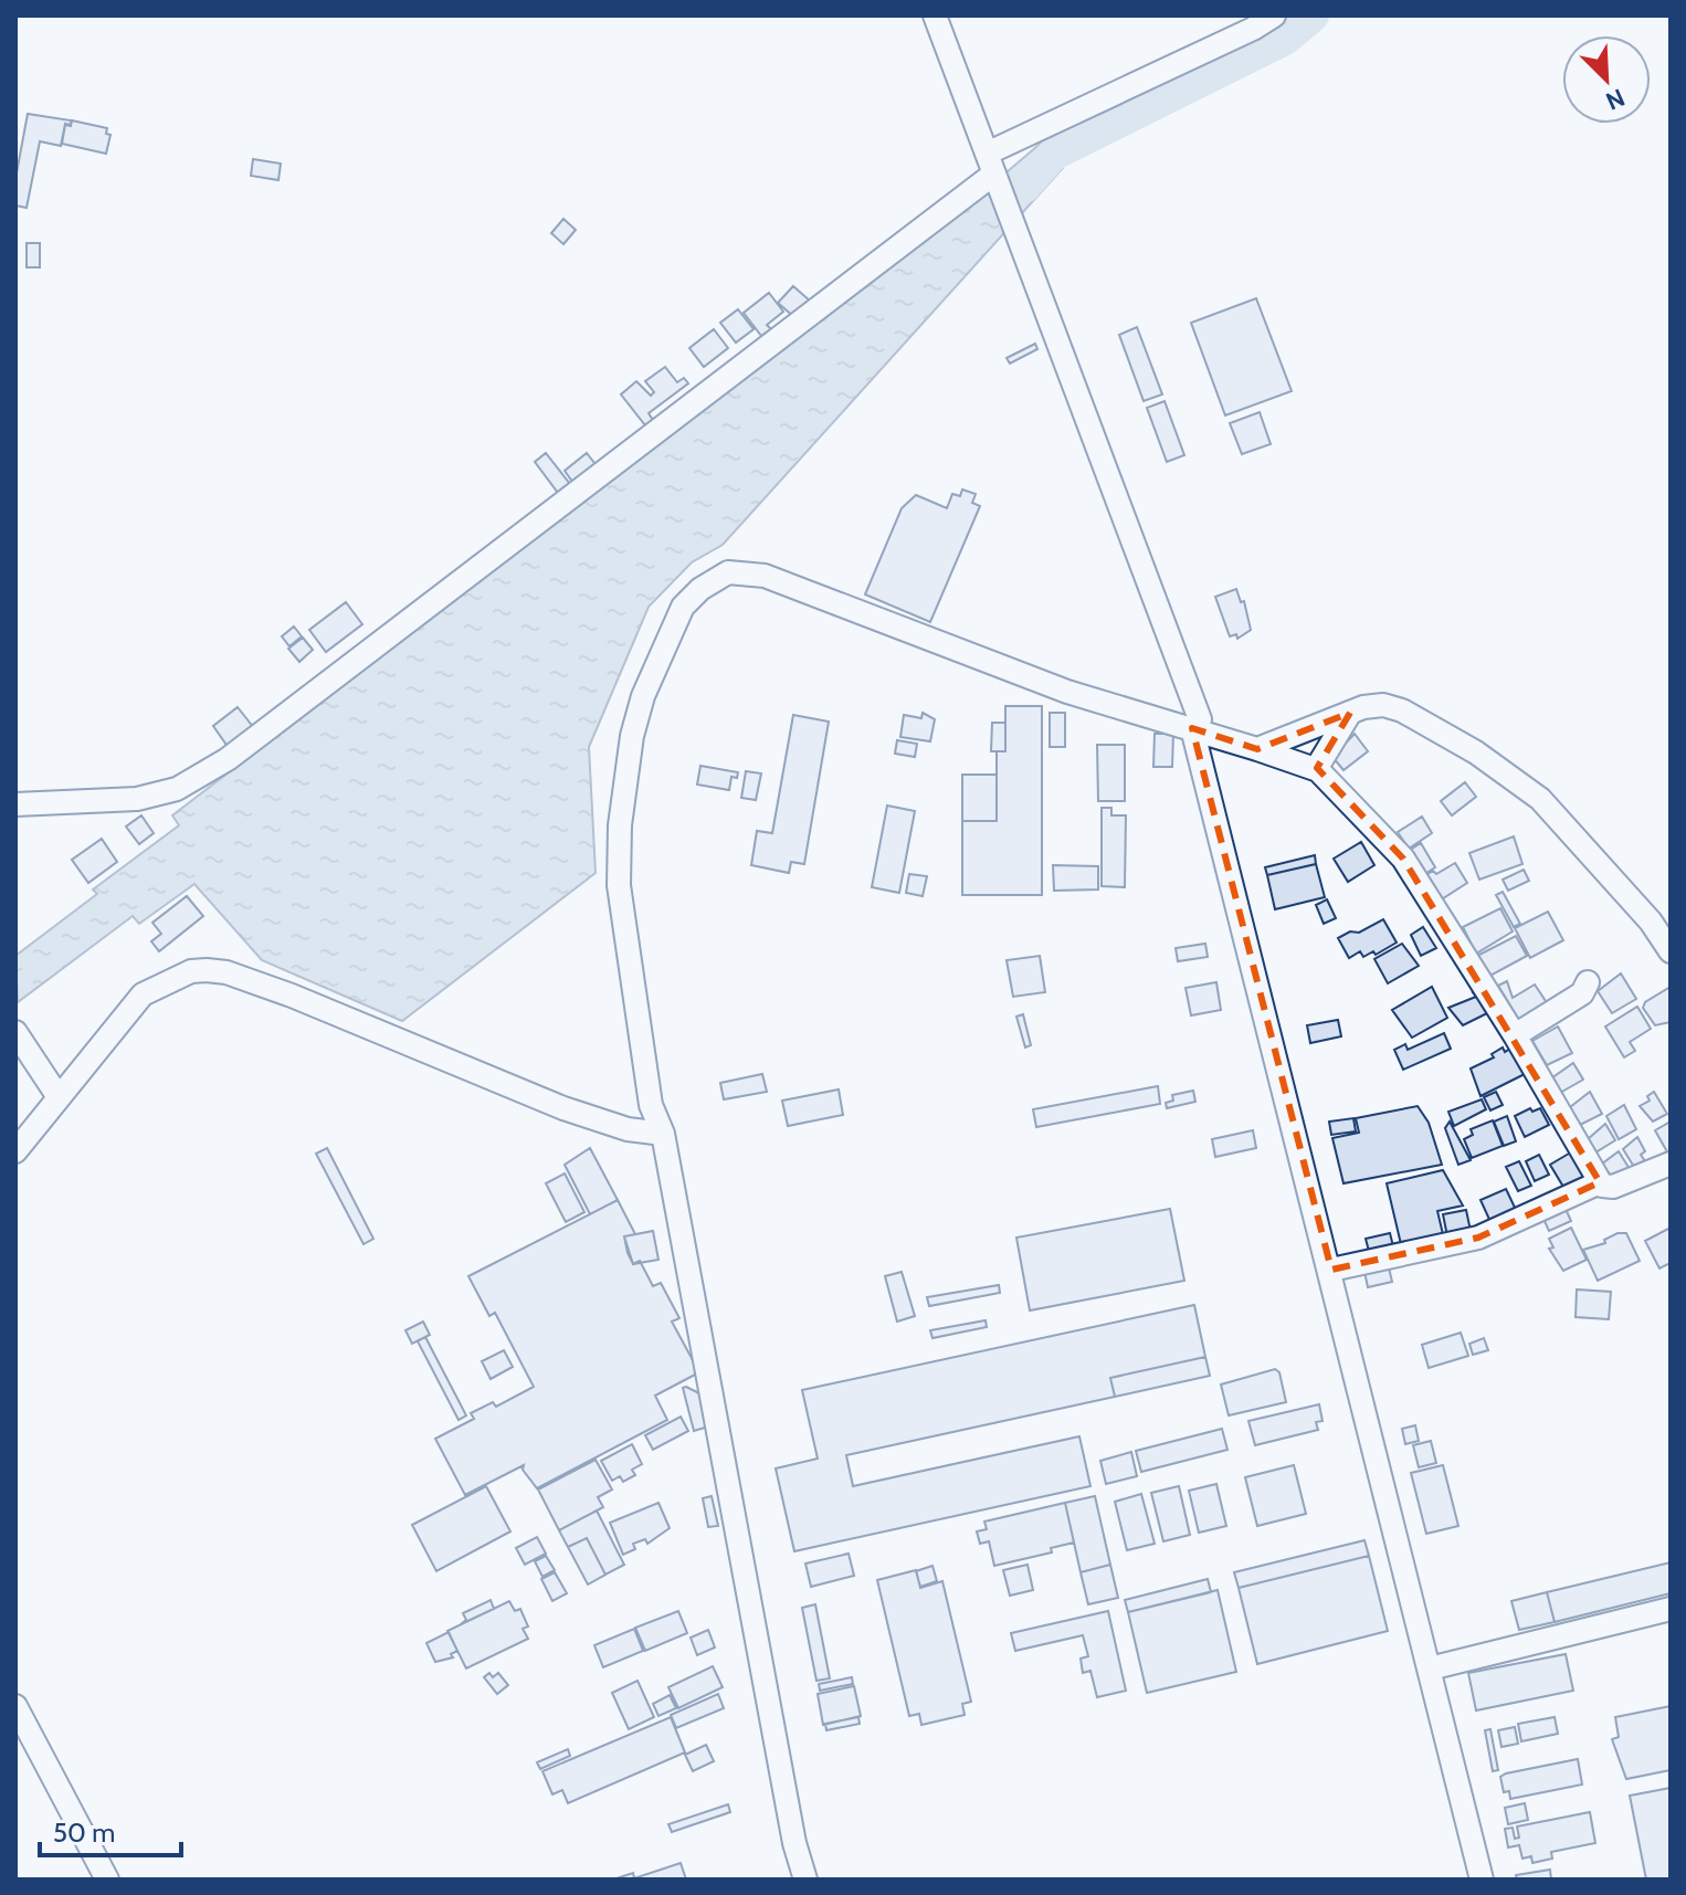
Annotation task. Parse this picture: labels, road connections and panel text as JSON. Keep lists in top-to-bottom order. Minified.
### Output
{"scale_bar":"50 m","north":"bottom right"}
